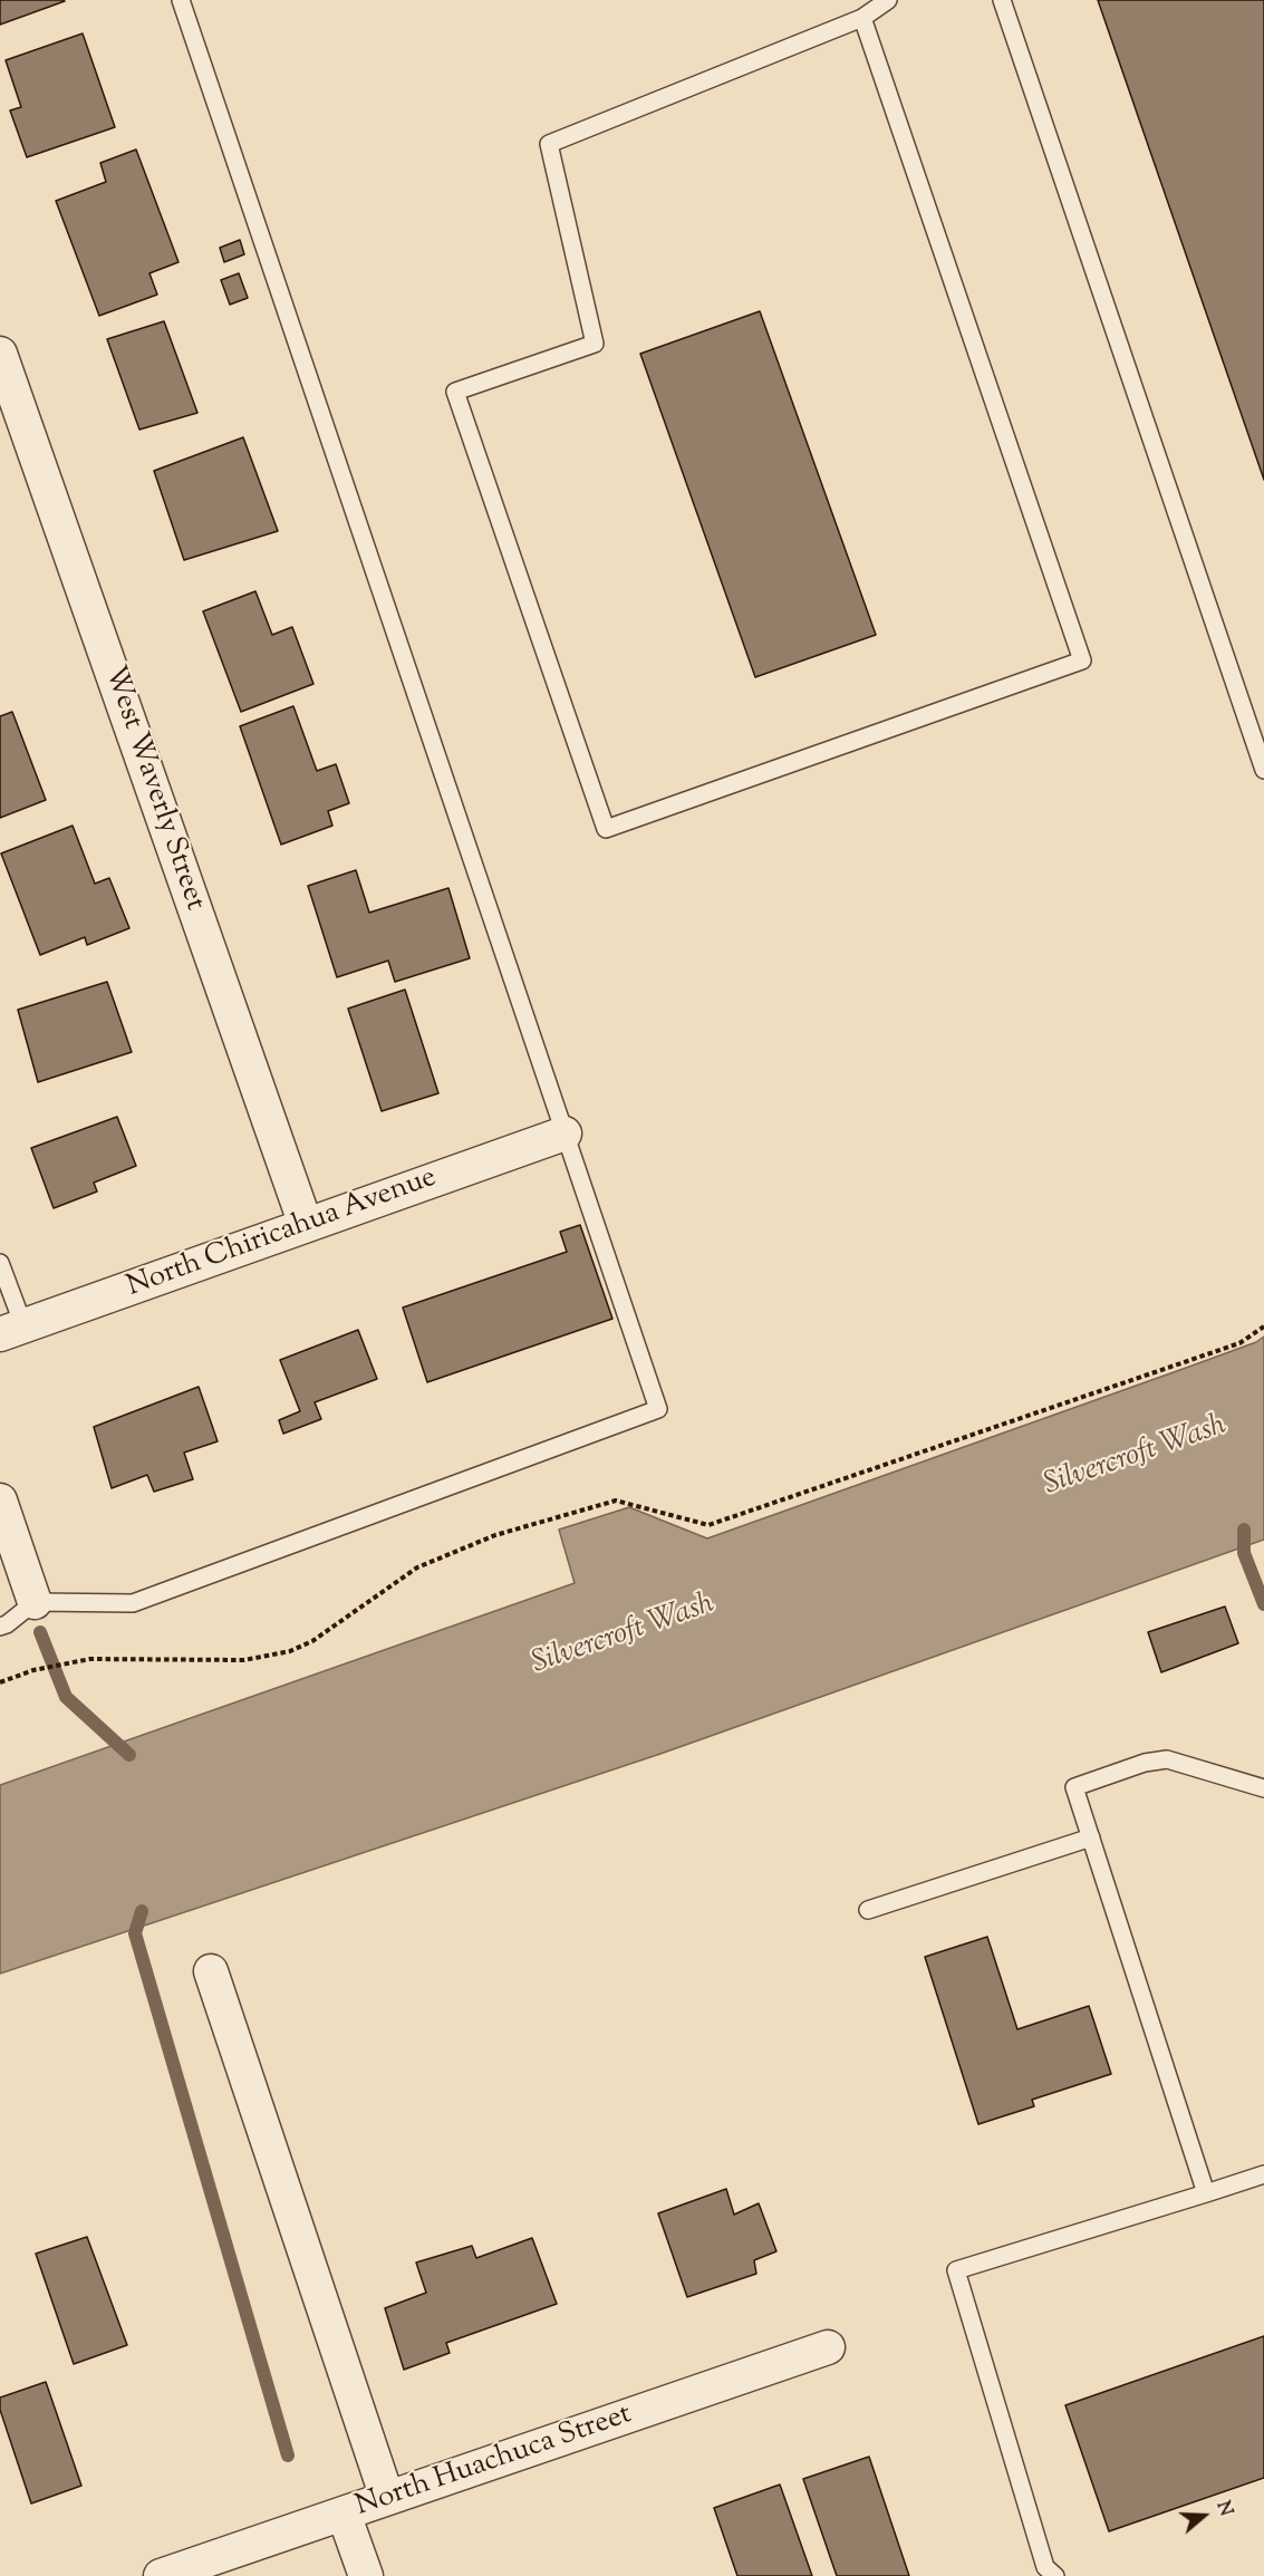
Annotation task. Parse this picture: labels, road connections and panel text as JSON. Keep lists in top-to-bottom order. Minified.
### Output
{"streets":{"street":["West Waverly Street","North Chiricahua Avenue","North Huachuca Street"]},"crossings":[["West Waverly Street","North Chiricahua Avenue"]],"water":["Silvercroft Wash"],"north":"right"}
